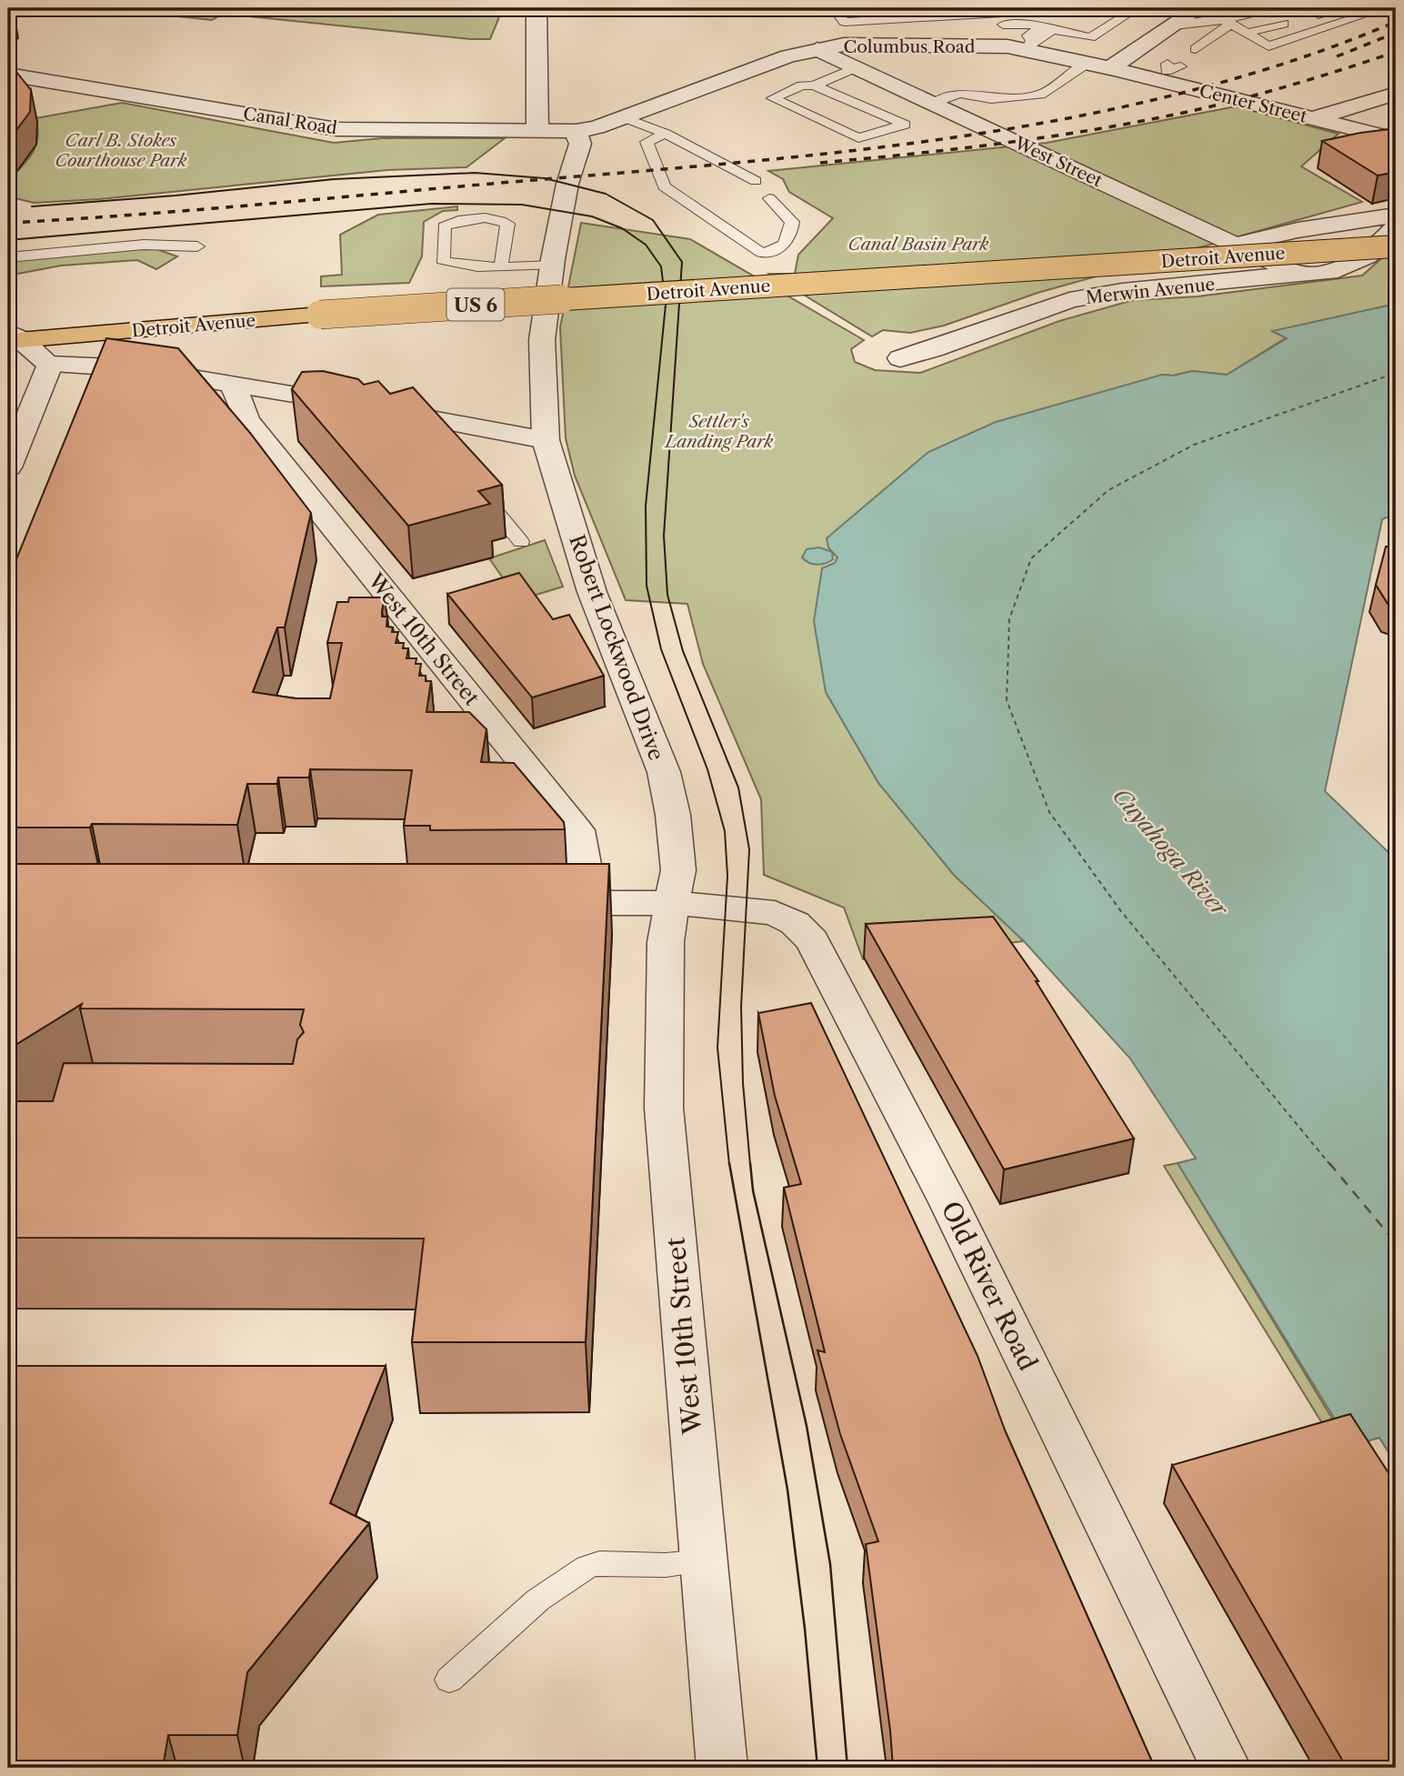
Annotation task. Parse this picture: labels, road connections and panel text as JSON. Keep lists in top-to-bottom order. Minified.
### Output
{"streets":{"main road":["Detroit Avenue","US 6"],"street":["Columbus Road","Center Street","Canal Road","West Street","Merwin Avenue","West 10th Street","Robert Lockwood Drive","Old River Road"]},"crossings":[["Columbus Road","Center Street"],["Columbus Road","Canal Road"],["Columbus Road","West Street"],["Columbus Road","Robert Lockwood Drive"],["Canal Road","Robert Lockwood Drive"],["West Street","Merwin Avenue"],["West 10th Street","Robert Lockwood Drive"],["West 10th Street","Old River Road"],["Robert Lockwood Drive","Old River Road"]],"water":["Cuyahoga River"],"parks":["Carl B. Stokes Courthouse Park","Canal Basin Park","Settler's Landing Park"]}
